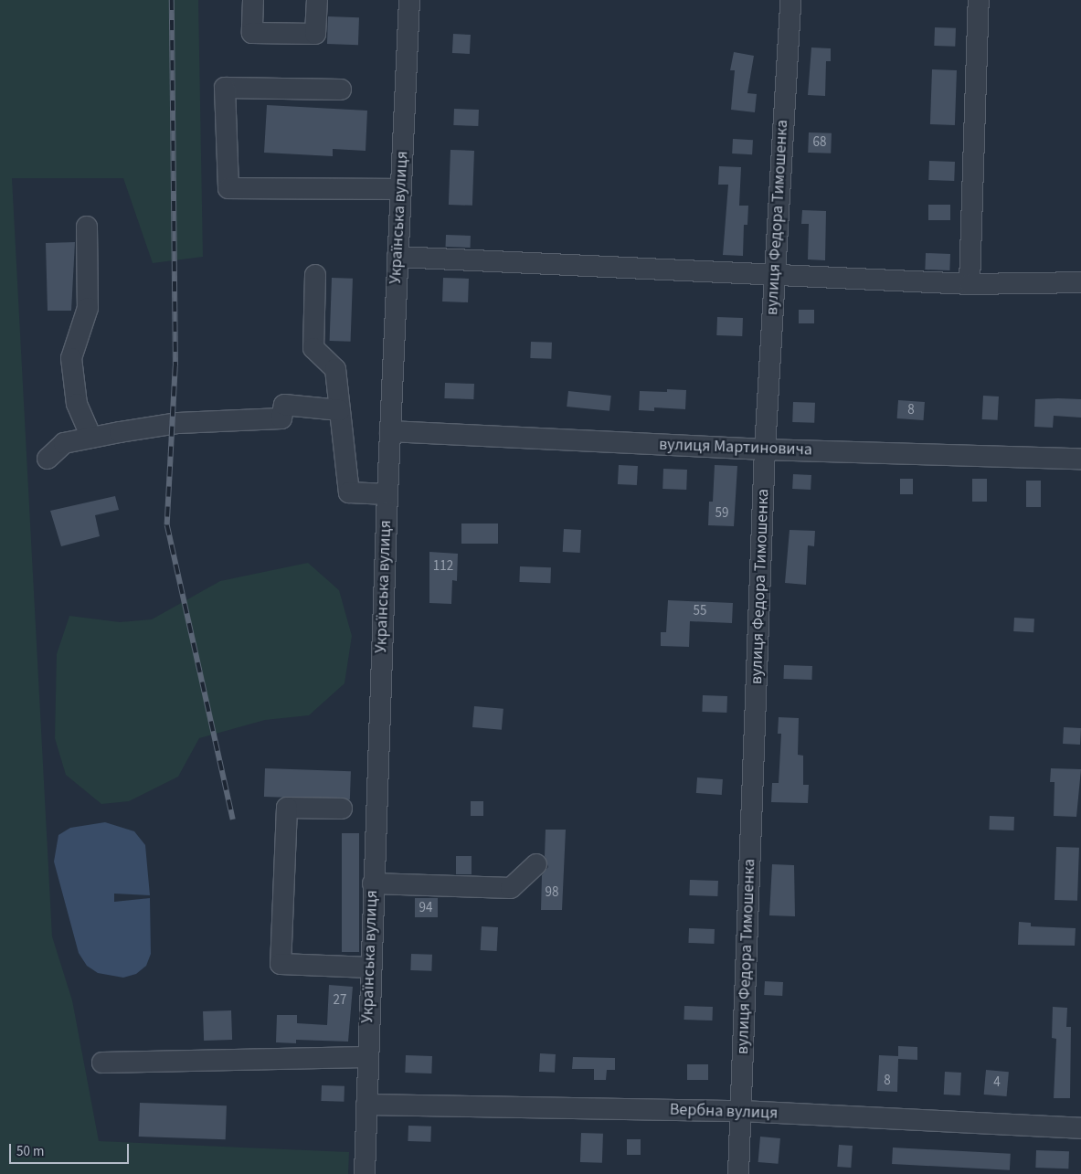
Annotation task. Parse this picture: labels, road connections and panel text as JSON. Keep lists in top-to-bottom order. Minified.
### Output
{"streets":{"street":["Українська вулиця","вулиця Федора Тимошенка","вулиця Мартиновича","Вербна вулиця"]},"crossings":[["Українська вулиця","вулиця Мартиновича"],["Українська вулиця","Вербна вулиця"],["вулиця Федора Тимошенка","вулиця Мартиновича"],["вулиця Федора Тимошенка","Вербна вулиця"]],"house_numbers":["68","8","59","112","55","98","94","27","8","4"],"scale_bar":"50 m"}
